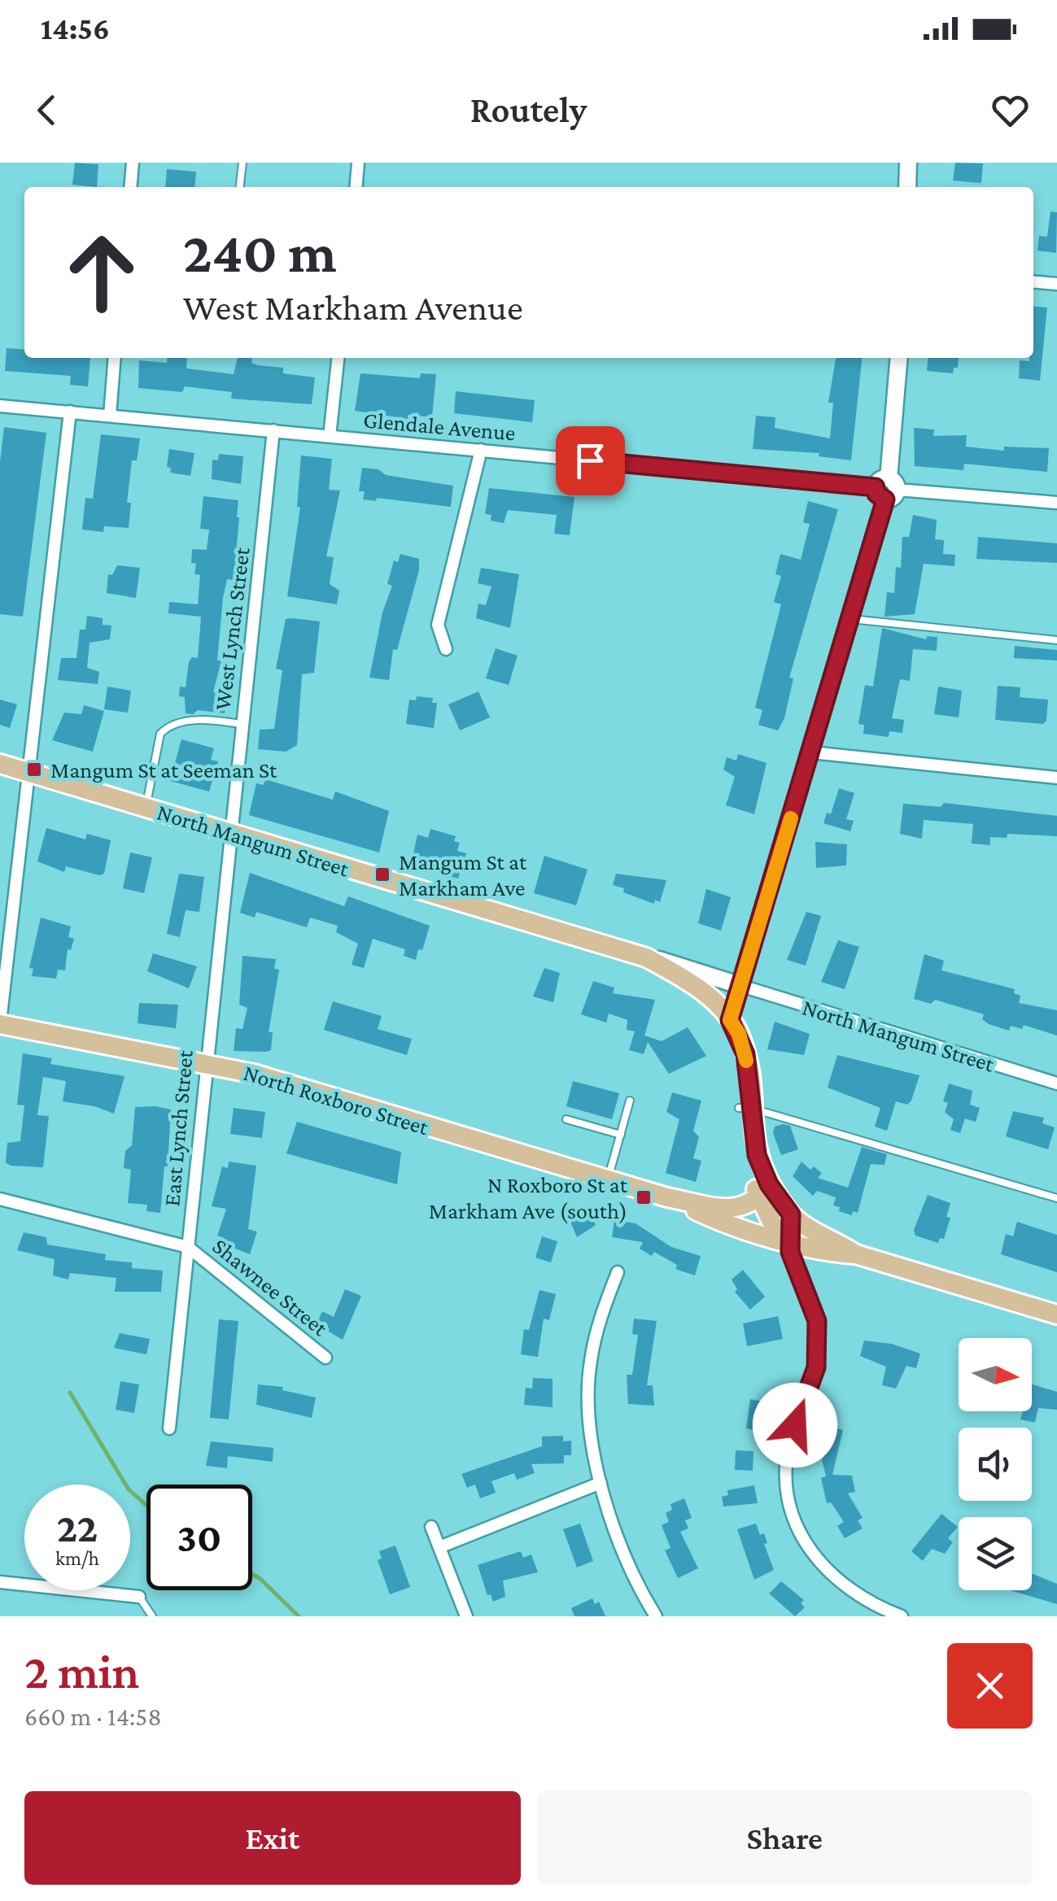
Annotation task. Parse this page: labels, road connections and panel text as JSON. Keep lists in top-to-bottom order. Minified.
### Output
{"streets":{"main road":["North Mangum Street","North Roxboro Street"],"street":["Glendale Avenue","West Lynch Street","East Lynch Street","Shawnee Street"]},"crossings":[["Glendale Avenue","West Lynch Street"],["West Lynch Street","North Mangum Street"],["West Lynch Street","East Lynch Street"],["North Mangum Street","East Lynch Street"],["North Roxboro Street","East Lynch Street"],["East Lynch Street","Shawnee Street"]],"places":{"transit":["Mangum St at Seeman St","Mangum St at Markham Ave","N Roxboro St at Markham Ave (south)"]},"north":"right","page":{"status":"14:56","header":"Routely","turn":["240 m","West Markham Avenue"],"speed":"22 km/h","limit":"30","heading":["2 min","660 m · 14:58"],"buttons":["Exit","Share"]}}
